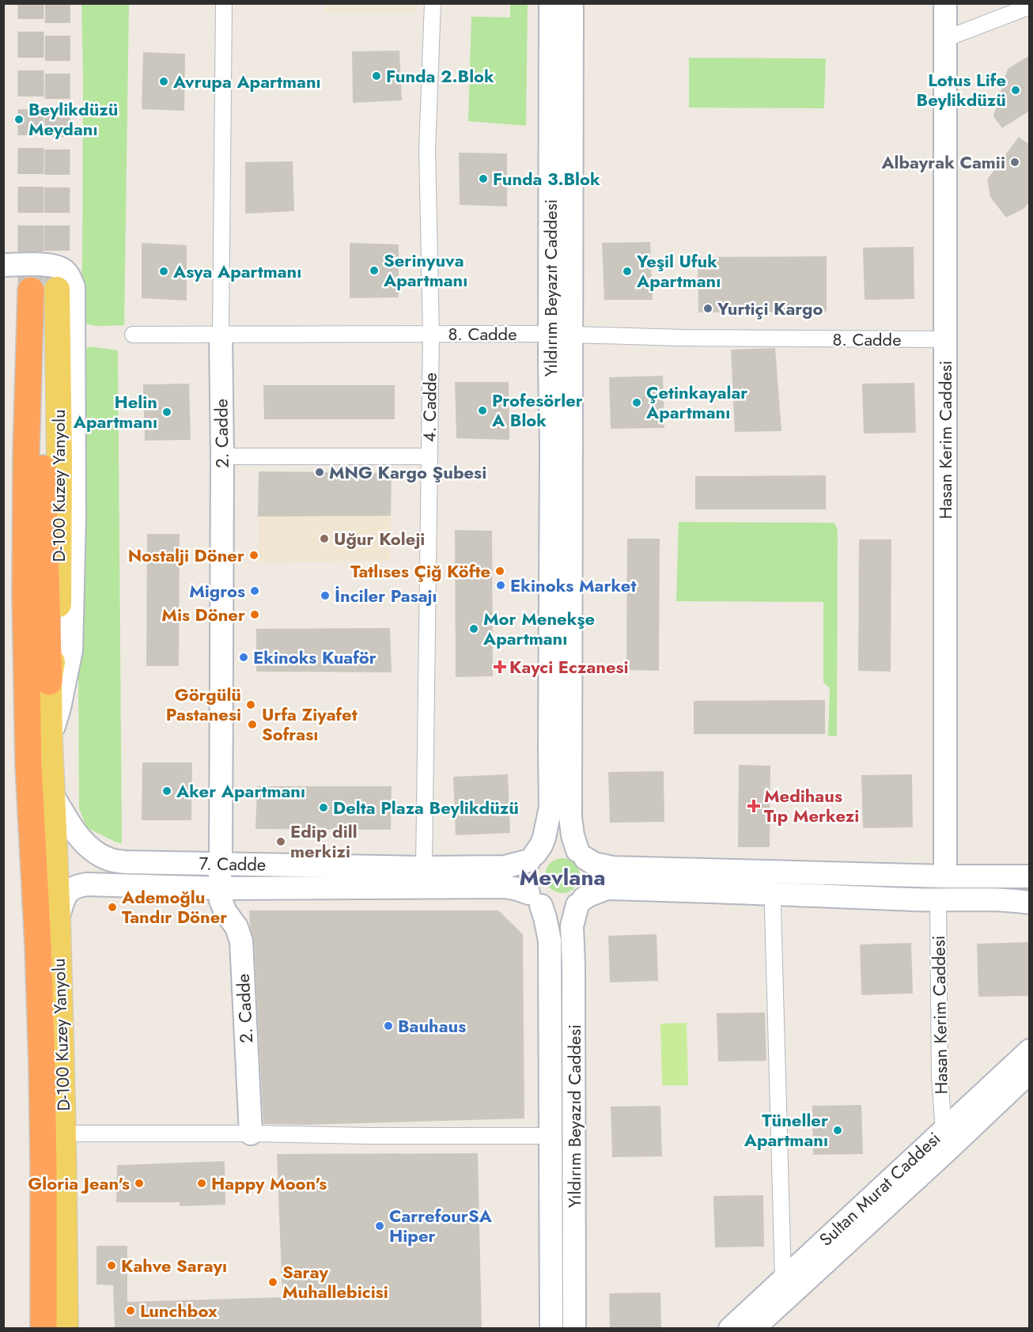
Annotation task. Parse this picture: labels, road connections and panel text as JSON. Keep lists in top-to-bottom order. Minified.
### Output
{"streets":{"main road":["Yıldırım Beyazıt Caddesi","8. Cadde","2. Cadde","Hasan Kerim Caddesi","D-100 Kuzey Yanyolu","7. Cadde","Yıldırım Beyazıd Caddesi","Sultan Murat Caddesi"],"street":["4. Cadde"]},"crossings":[["Yıldırım Beyazıt Caddesi","8. Cadde"],["Yıldırım Beyazıt Caddesi","7. Cadde"],["Yıldırım Beyazıt Caddesi","Yıldırım Beyazıd Caddesi"],["8. Cadde","4. Cadde"],["8. Cadde","2. Cadde"],["8. Cadde","Hasan Kerim Caddesi"],["4. Cadde","7. Cadde"],["2. Cadde","7. Cadde"],["Hasan Kerim Caddesi","Sultan Murat Caddesi"],["D-100 Kuzey Yanyolu","7. Cadde"],["7. Cadde","Yıldırım Beyazıd Caddesi"]],"districts":["Mevlana"],"places":{"other":["Funda 2.Blok","Avrupa Apartmanı","Lotus Life Beylikdüzü","Beylikdüzü Meydanı","Albayrak Camii","Funda 3.Blok","Serinyuva Apartmanı","Asya Apartmanı","Yeşil Ufuk Apartmanı","Yurtiçi Kargo","Çetinkayalar Apartmanı","Profesörler A Blok","Helin Apartmanı","MNG Kargo Şubesi","Uğur Koleji","Nostalji Döner","Tatlıses Çiğ Köfte","Ekinoks Market","Migros","İnciler Pasajı","Mis Döner","Mor Menekşe Apartmanı","Ekinoks Kuaför","Görgülü Pastanesi","Urfa Ziyafet Sofrası","Aker Apartmanı","Delta Plaza Beylikdüzü","Edip dill merkizi","Ademoğlu Tandır Döner","Bauhaus","Tüneller Apartmanı","Gloria Jean's","Happy Moon's","CarrefourSA Hiper","Kahve Sarayı","Saray Muhallebicisi","Lunchbox"],"health":["Kayci Eczanesi","Medihaus Tıp Merkezi"]}}
